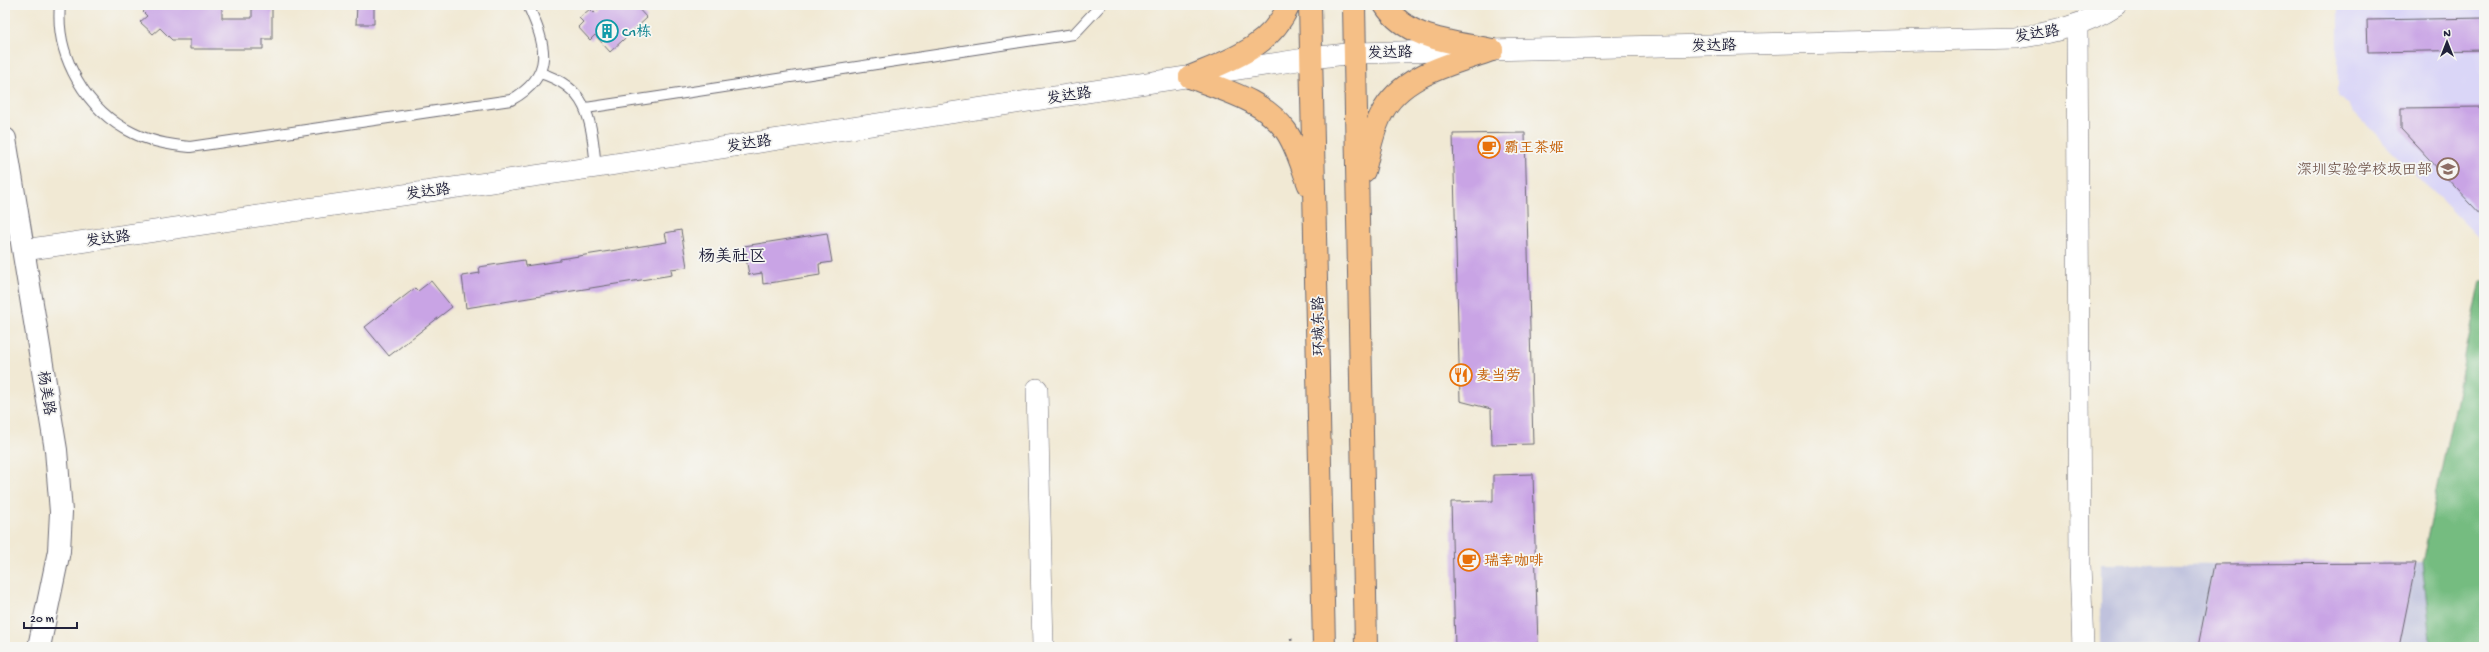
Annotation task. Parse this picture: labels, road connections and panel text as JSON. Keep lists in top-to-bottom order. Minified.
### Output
{"streets":{"main road":["环城东路"],"street":["发达路","杨美路"]},"crossings":[["发达路","环城东路"],["发达路","杨美路"]],"districts":["杨美社区"],"places":{"building":["C1栋"],"cafe":["霸王茶姬","瑞幸咖啡"],"school or university":["深圳实验学校坂田部"],"restaurant":["麦当劳"]},"scale_bar":"20 m","north":"top"}
